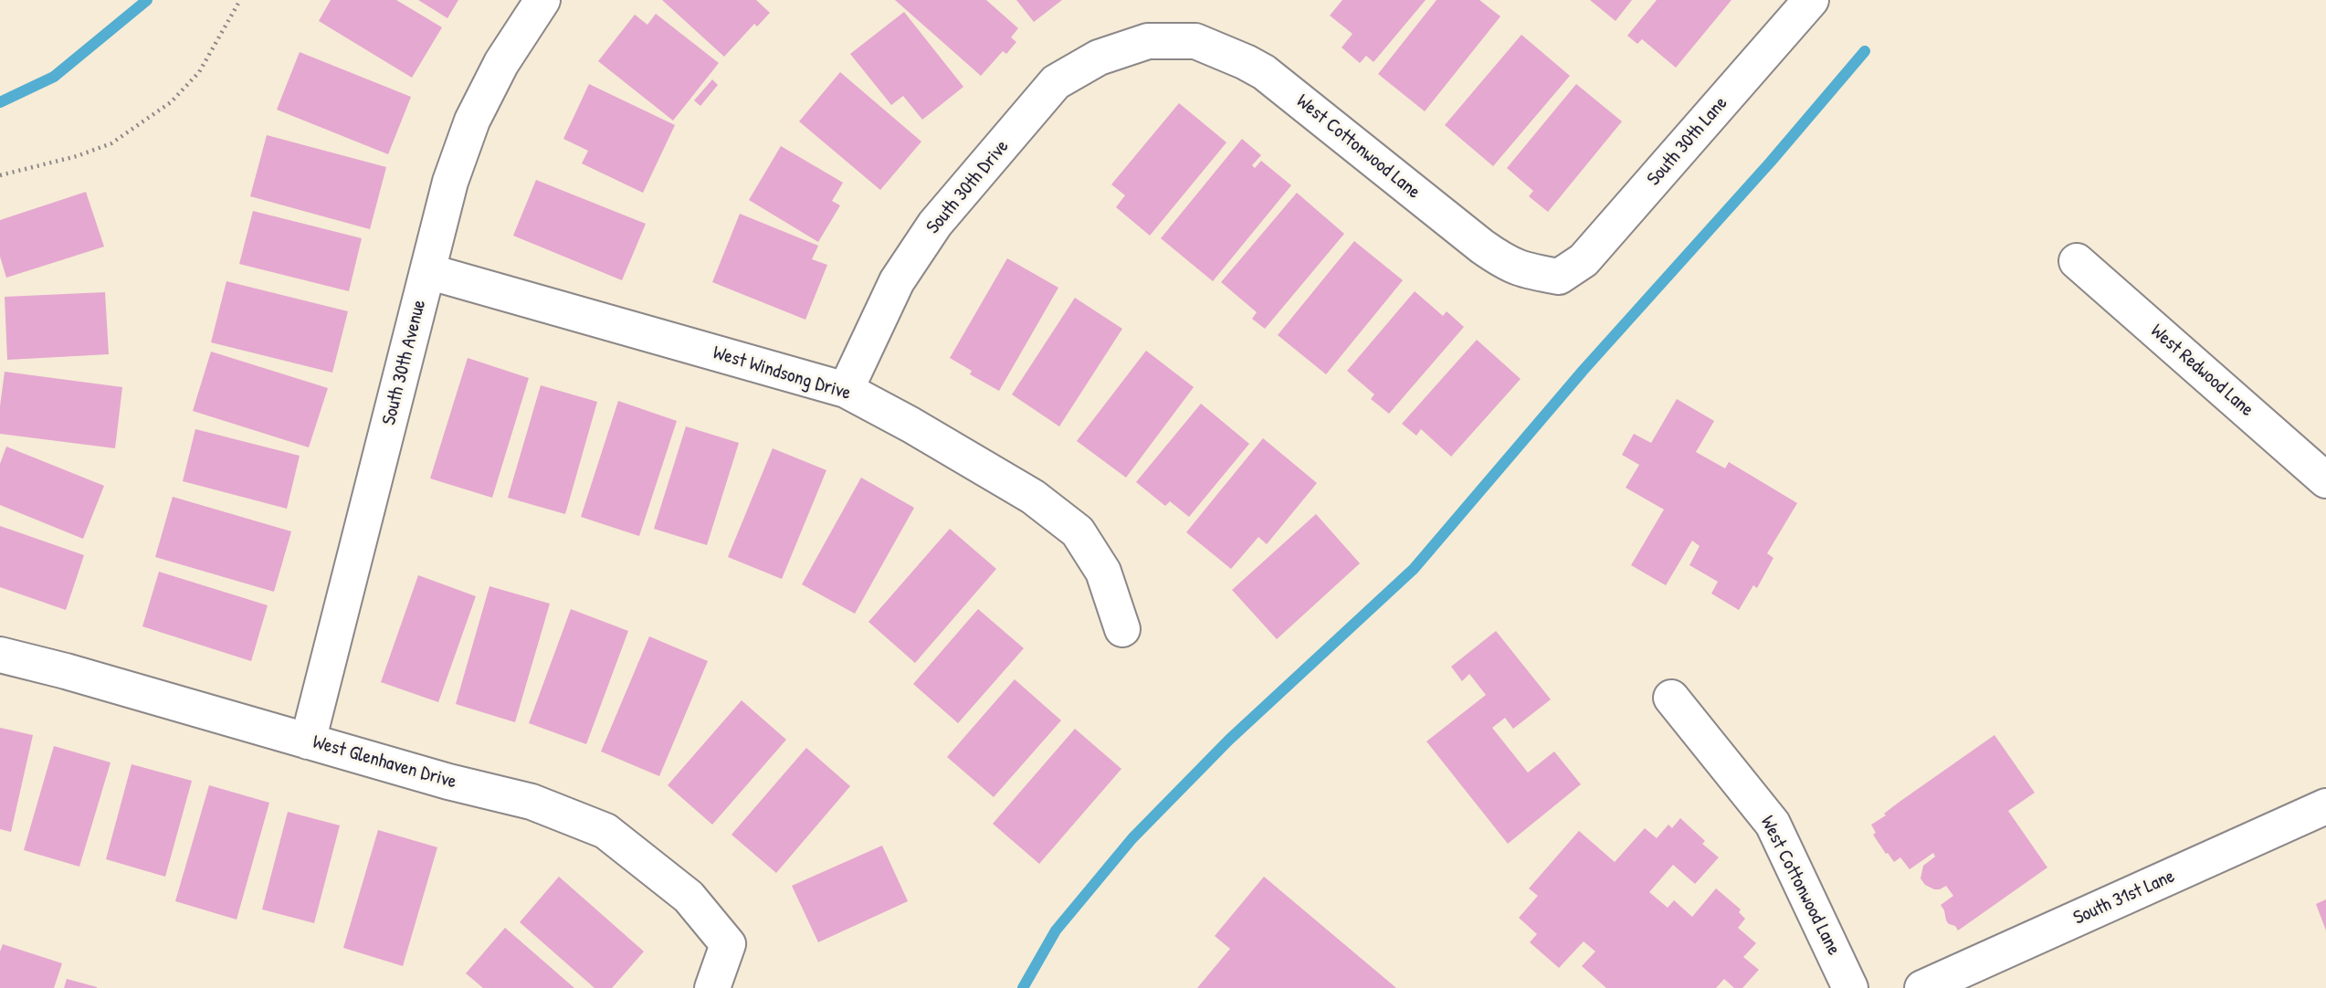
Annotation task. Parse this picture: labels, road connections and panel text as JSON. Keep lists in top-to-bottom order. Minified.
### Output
{"streets":{"street":["South 30th Lane","West Cottonwood Lane","South 30th Drive","South 30th Avenue","West Redwood Lane","West Windsong Drive","West Glenhaven Drive","South 31st Lane"]},"crossings":[["South 30th Lane","West Cottonwood Lane"],["West Cottonwood Lane","South 30th Drive"],["South 30th Drive","West Windsong Drive"],["South 30th Avenue","West Windsong Drive"],["South 30th Avenue","West Glenhaven Drive"]]}
